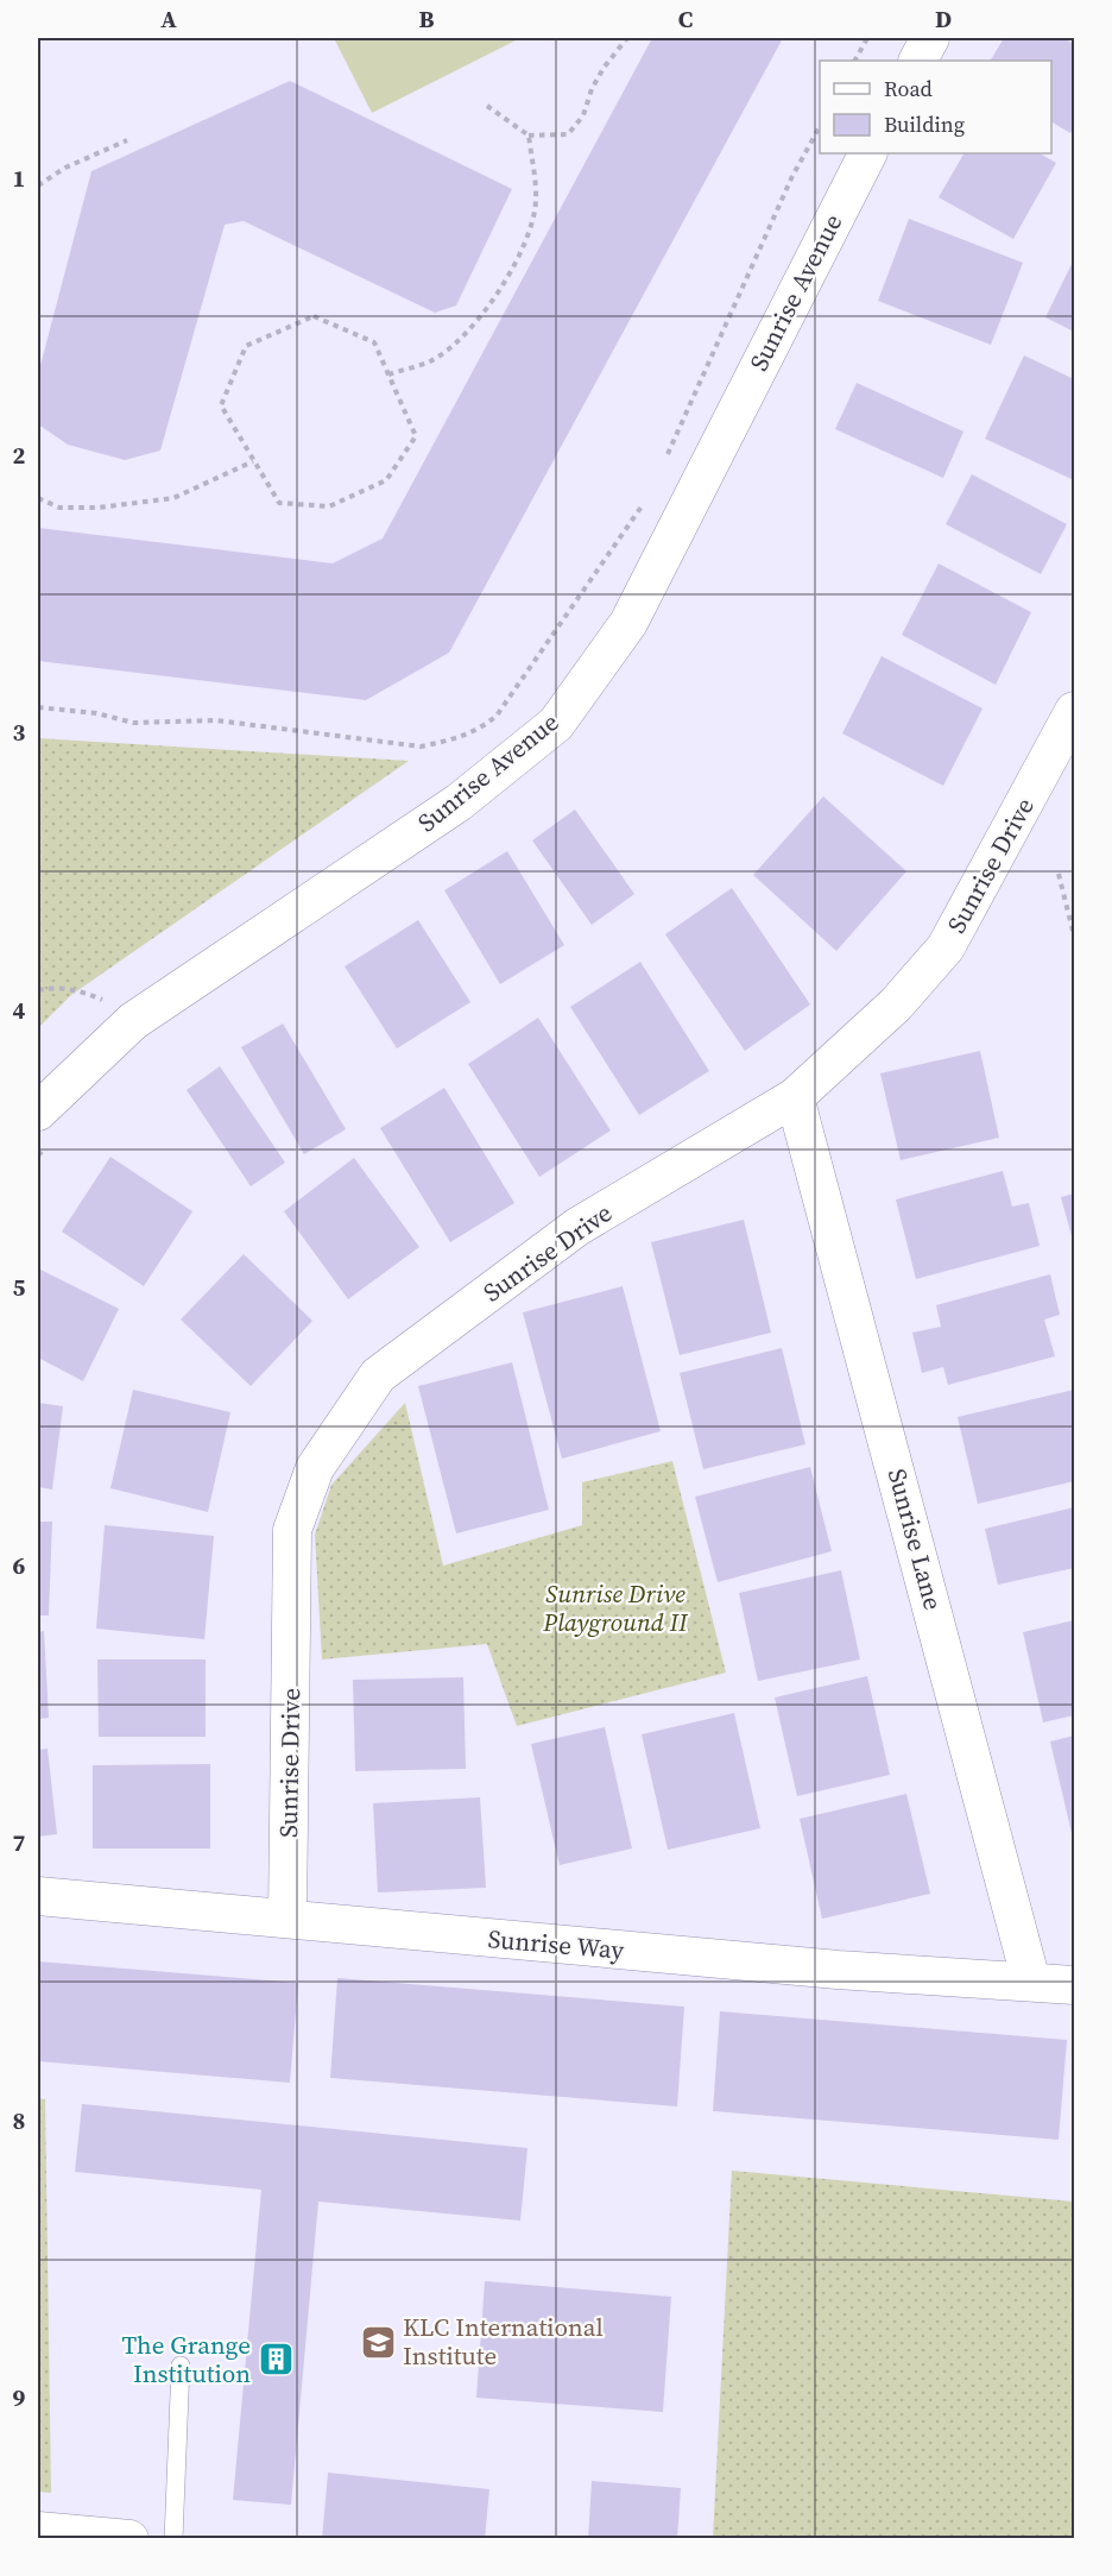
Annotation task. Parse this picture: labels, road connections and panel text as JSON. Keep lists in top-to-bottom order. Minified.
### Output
{"streets":{"street":["Sunrise Avenue","Sunrise Drive","Sunrise Lane","Sunrise Way"]},"crossings":[["Sunrise Drive","Sunrise Lane"],["Sunrise Drive","Sunrise Way"],["Sunrise Lane","Sunrise Way"]],"parks":["Sunrise Drive Playground II"],"places":{"school or university":["KLC International Institute"],"building":["The Grange Institution"]},"legend":["Road","Building"],"grid":{"columns":["A","B","C","D"],"rows":["1","2","3","4","5","6","7","8","9"]}}
